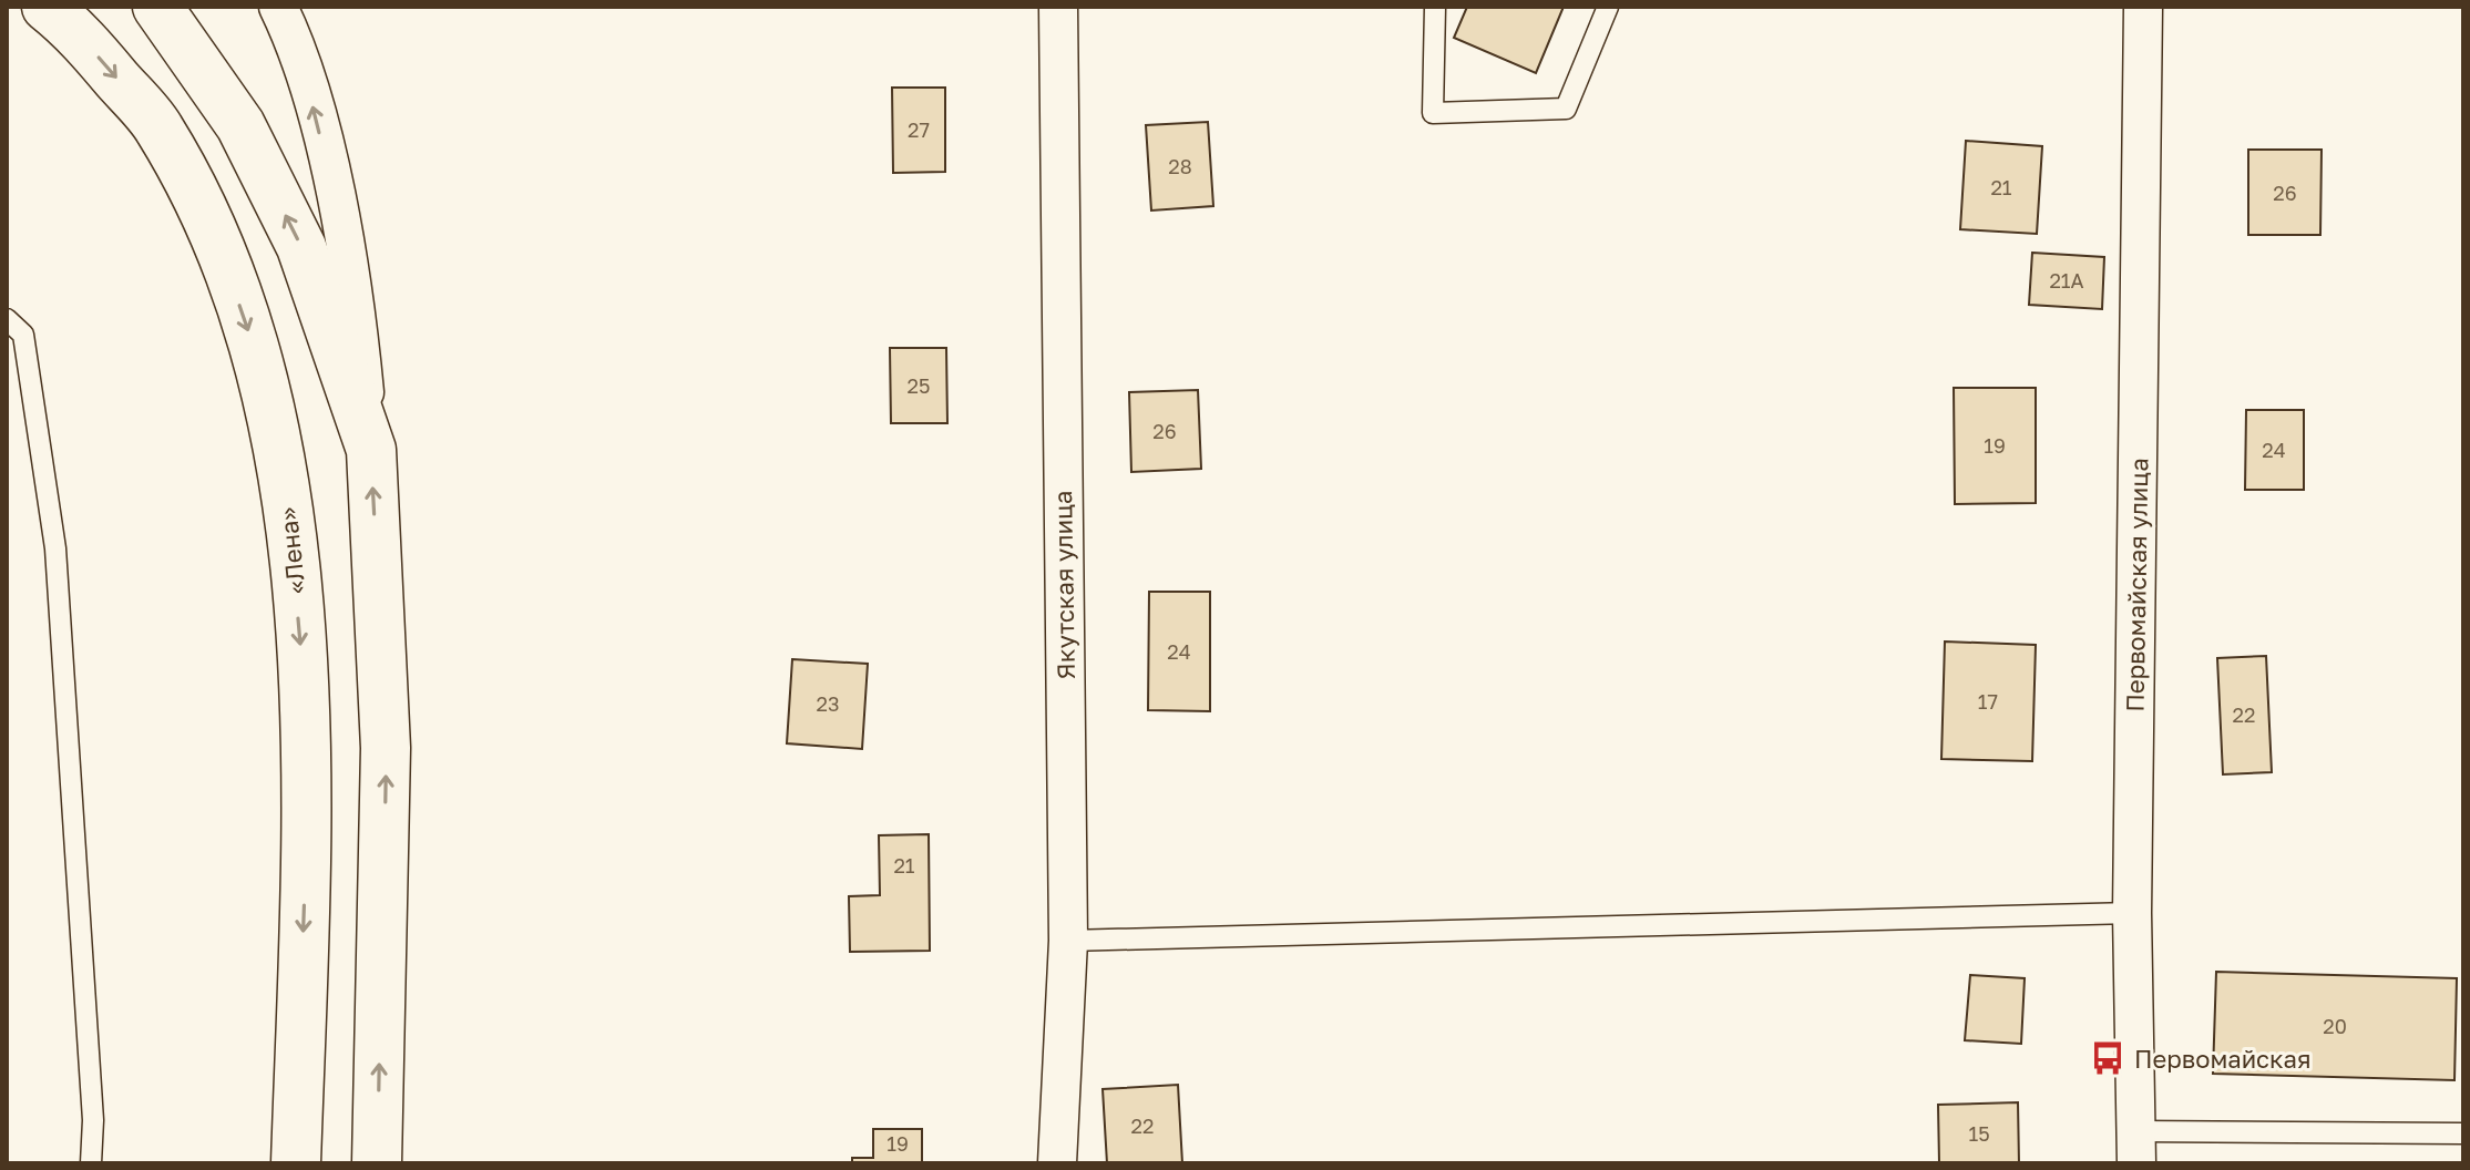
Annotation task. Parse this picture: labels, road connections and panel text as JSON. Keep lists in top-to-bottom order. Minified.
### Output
{"streets":{"highway":["«Лена»"],"street":["Якутская улица","Первомайская улица"]},"places":{"bus stop":["Первомайская"]},"house_numbers":["27","28","21","26","21А","25","26","19","24","24","17","23","22","21","20","22","15","19"]}
